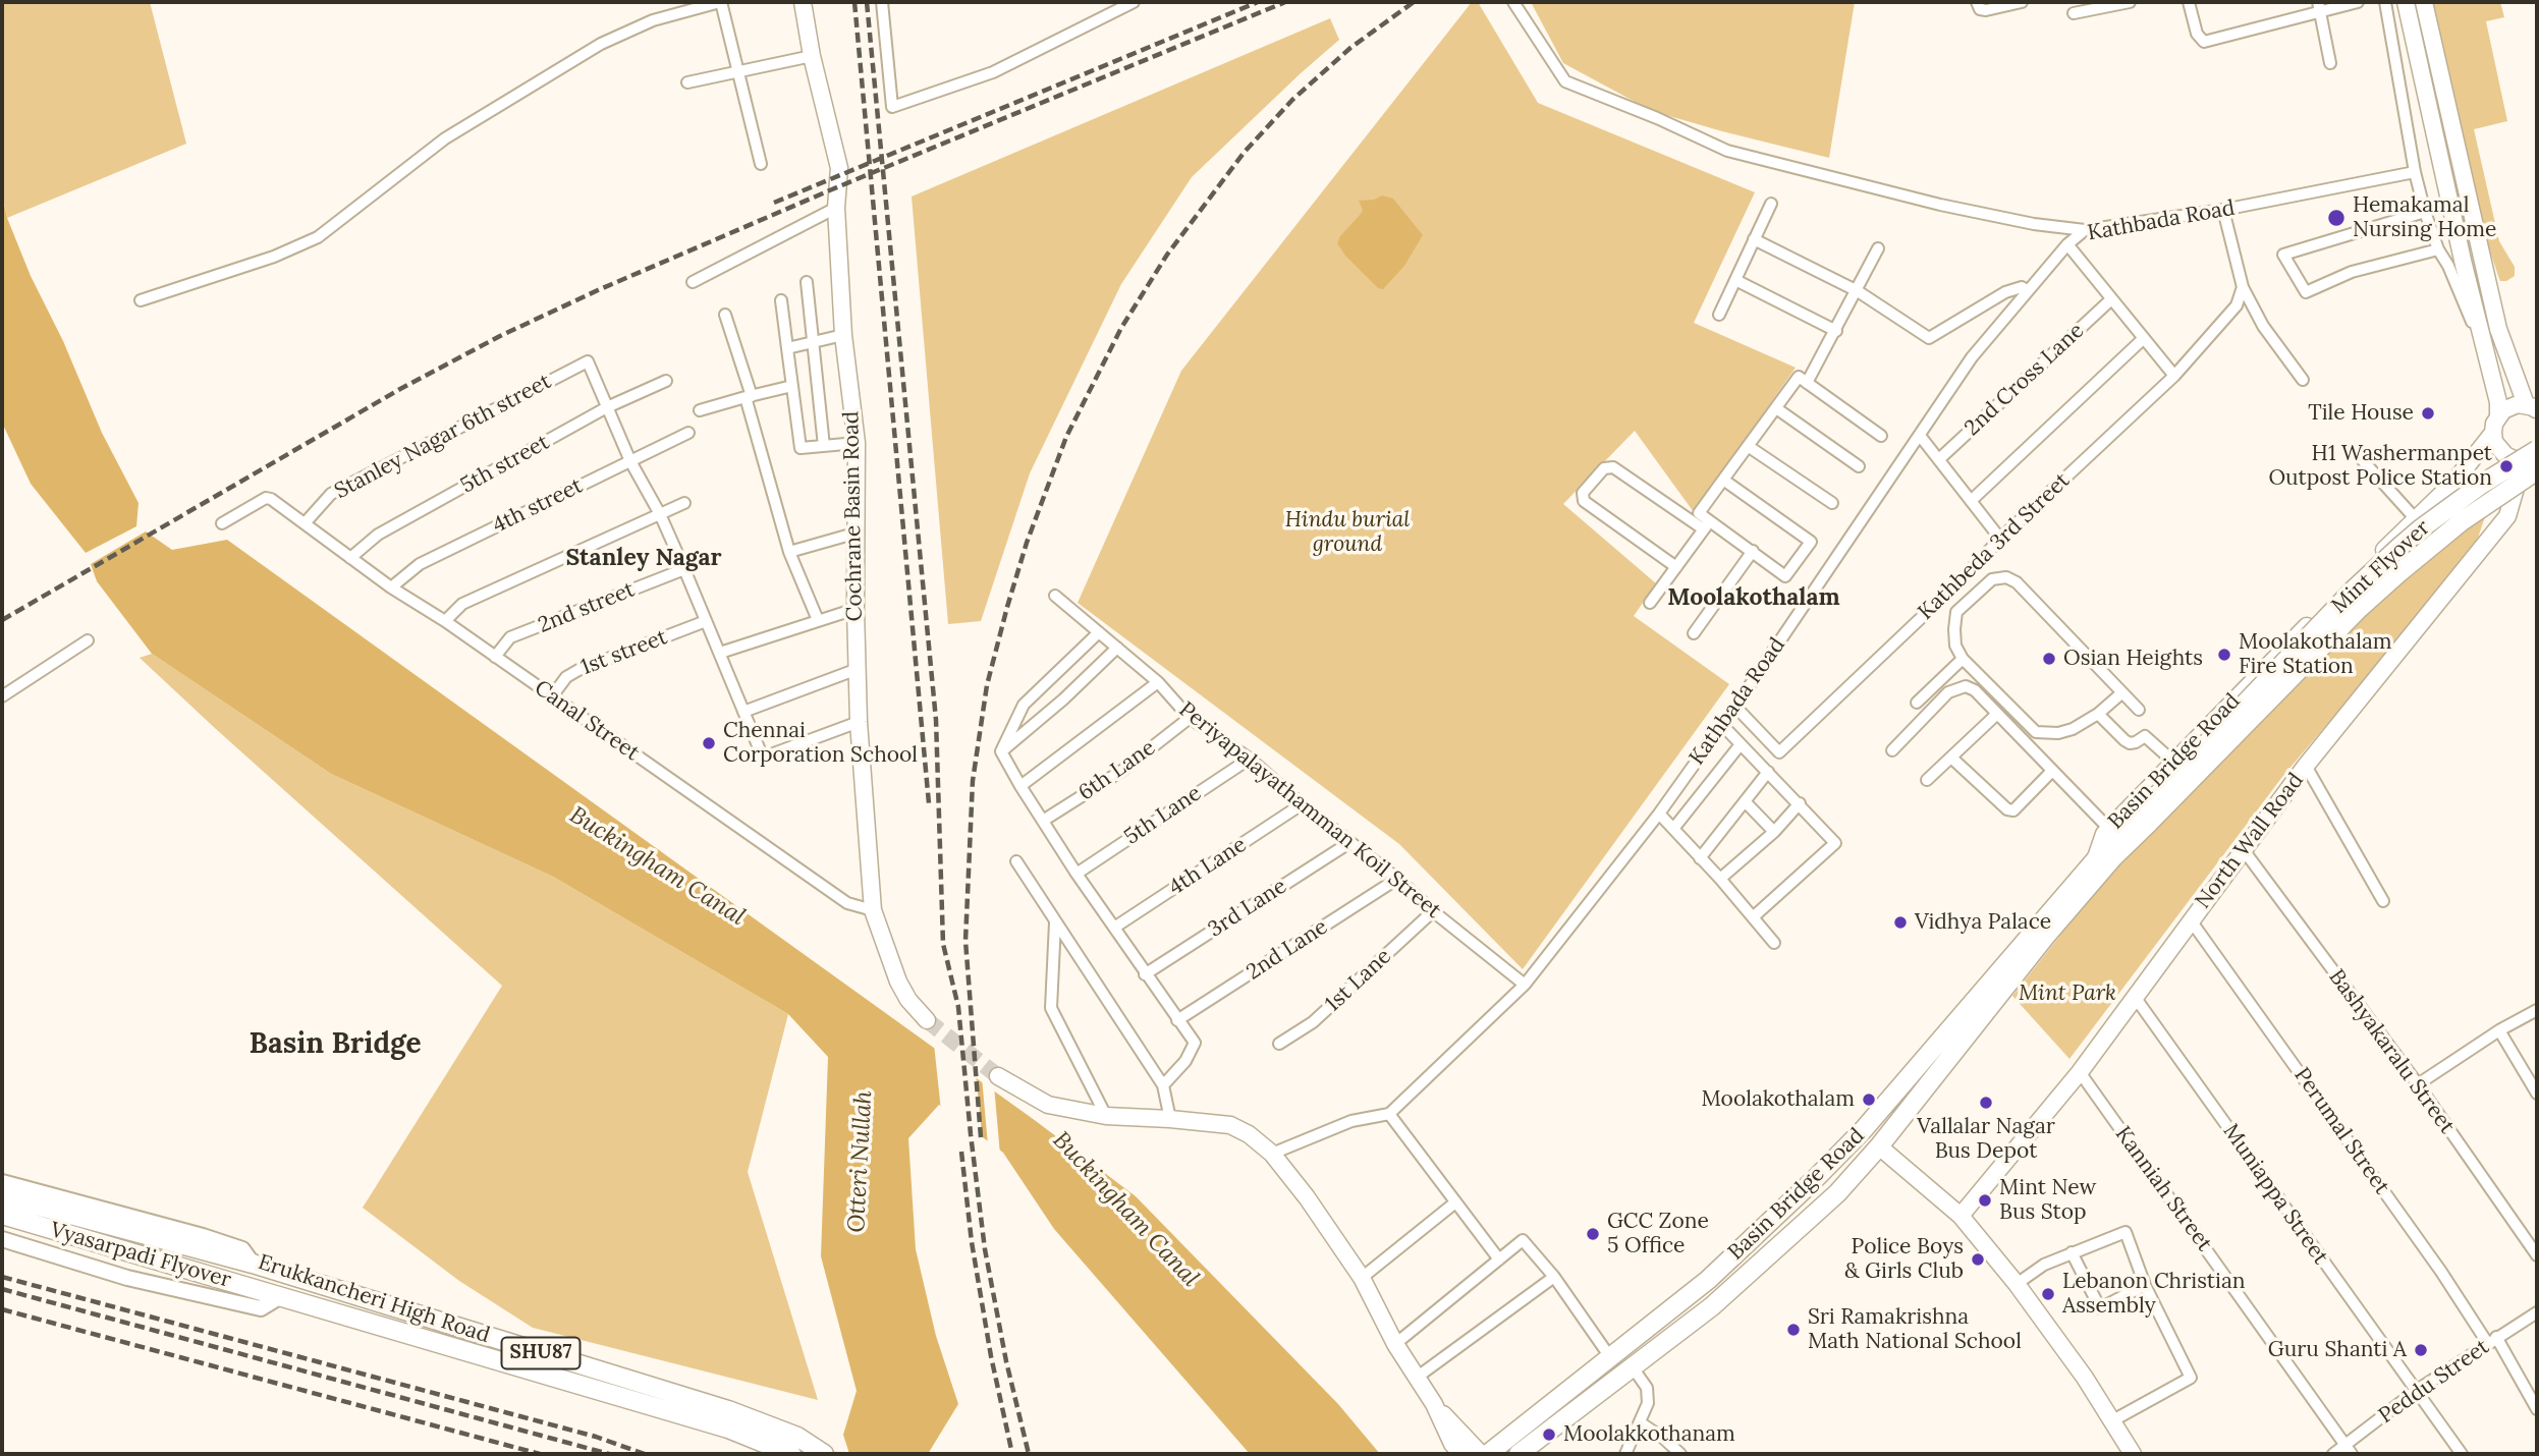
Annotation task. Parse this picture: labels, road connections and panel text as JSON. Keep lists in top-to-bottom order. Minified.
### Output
{"streets":{"main road":["Cochrane Basin Road","Mint Flyover","Basin Bridge Road","North Wall Road","Vyasarpadi Flyover","Erukkancheri High Road","SHU87"],"street":["Kathbada Road","2nd Cross Lane","Stanley Nagar 6th street","5th street","4th street","Kathbeda 3rd Street","2nd street","1st street","Canal Street","6th Lane","Periyapalayathamman Koil Street","5th Lane","4th Lane","3rd Lane","2nd Lane","1st Lane","Bashyakaralu Street","Perumal Street","Kanniah Street","Muniappa Street","Peddu Street"]},"crossings":[["Kathbada Road","Kathbeda 3rd Street"],["Kathbada Road","Periyapalayathamman Koil Street"],["Stanley Nagar 6th street","5th street"],["Stanley Nagar 6th street","Canal Street"],["5th street","Canal Street"],["4th street","Canal Street"],["Cochrane Basin Road","Canal Street"],["Mint Flyover","Basin Bridge Road"],["Mint Flyover","North Wall Road"],["2nd street","Canal Street"],["1st street","Canal Street"],["6th Lane","Periyapalayathamman Koil Street"],["Periyapalayathamman Koil Street","5th Lane"],["Periyapalayathamman Koil Street","4th Lane"],["Periyapalayathamman Koil Street","3rd Lane"],["Periyapalayathamman Koil Street","2nd Lane"],["Periyapalayathamman Koil Street","1st Lane"],["North Wall Road","Bashyakaralu Street"],["North Wall Road","Perumal Street"],["North Wall Road","Kanniah Street"],["North Wall Road","Muniappa Street"],["Perumal Street","Peddu Street"],["Kanniah Street","Peddu Street"],["Muniappa Street","Peddu Street"],["Vyasarpadi Flyover","Erukkancheri High Road"]],"districts":["Stanley Nagar","Moolakothalam","Basin Bridge"],"water":["Buckingham Canal","Otteri Nullah"],"parks":["Hindu burial ground","Mint Park"],"places":["Hemakamal Nursing Home","Tile House","H1 Washermanpet Outpost Police Station","Moolakothalam Fire Station","Osian Heights","Chennai Corporation School","Vidhya Palace","Moolakothalam","Vallalar Nagar Bus Depot","Mint New Bus Stop","GCC Zone 5 Office","Police Boys & Girls Club","Lebanon Christian Assembly","Sri Ramakrishna Math National School","Guru Shanti A","Moolakkothanam"]}
